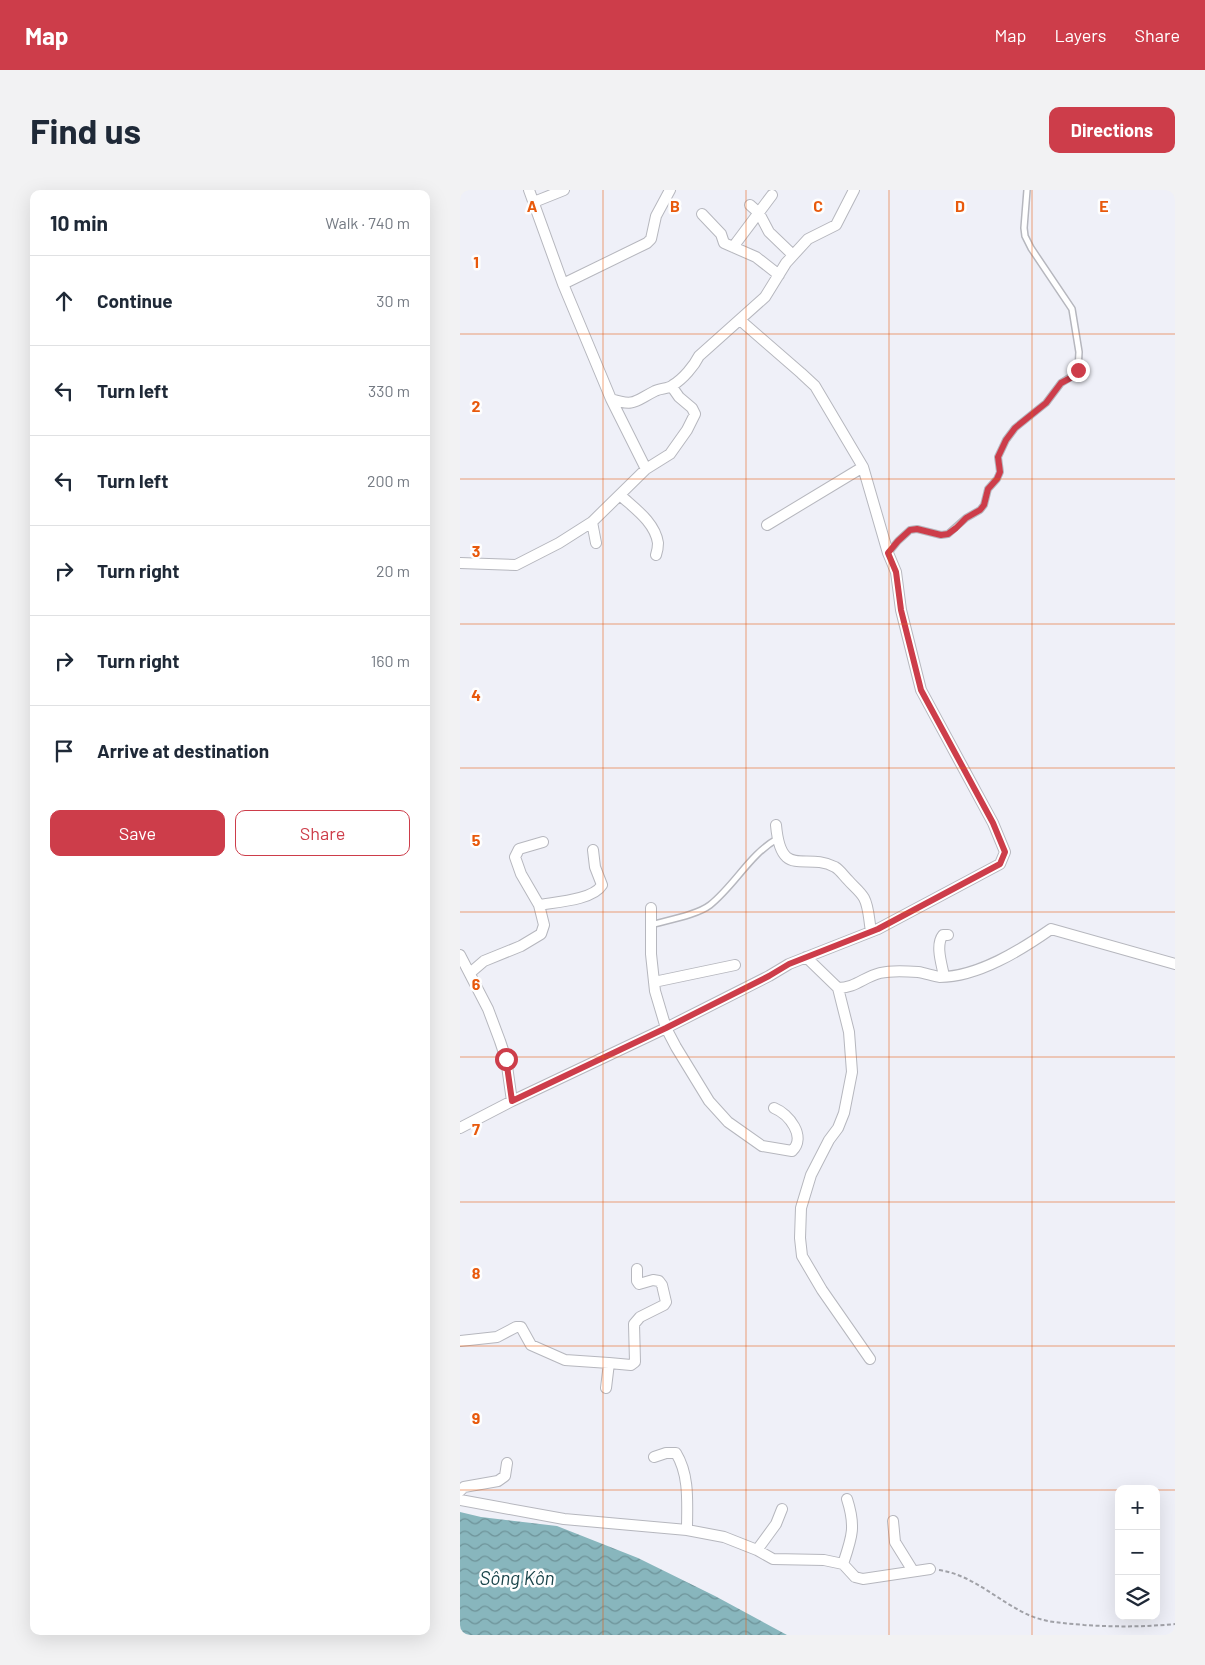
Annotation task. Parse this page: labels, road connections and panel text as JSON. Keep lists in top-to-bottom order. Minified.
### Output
{"water":["Sông Kôn"],"page":{"header":"Map","nav":["Map","Layers","Share"],"buttons":["Directions",["Save","Share"]],"title":"Find us","heading":["10 min","Walk · 740 m"],"list":[["Continue","30 m"],["Turn left","330 m"],["Turn left","200 m"],["Turn right","20 m"],["Turn right","160 m"],"Arrive at destination"],"map_buttons":["+","−"]},"grid":{"columns":["A","B","C","D","E"],"rows":["1","2","3","4","5","6","7","8","9"]}}
